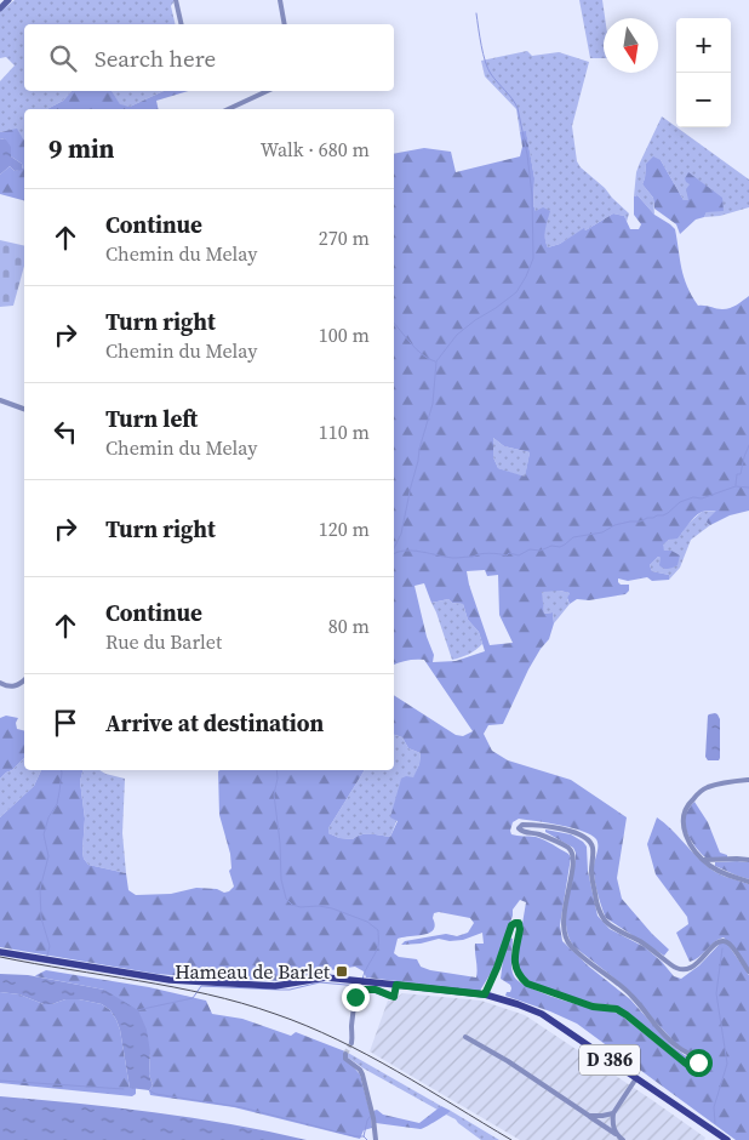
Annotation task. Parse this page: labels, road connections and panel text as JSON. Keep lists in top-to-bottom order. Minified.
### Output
{"streets":{"main road":["D 386"]},"places":{"transit":["Hameau de Barlet"]},"north":"bottom","page":{"map_buttons":["+","−"],"search":"Search here","heading":["9 min","Walk · 680 m"],"list":[["Continue","Chemin du Melay","270 m"],["Turn right","Chemin du Melay","100 m"],["Turn left","Chemin du Melay","110 m"],["Turn right","120 m"],["Continue","Rue du Barlet","80 m"],"Arrive at destination"]}}
